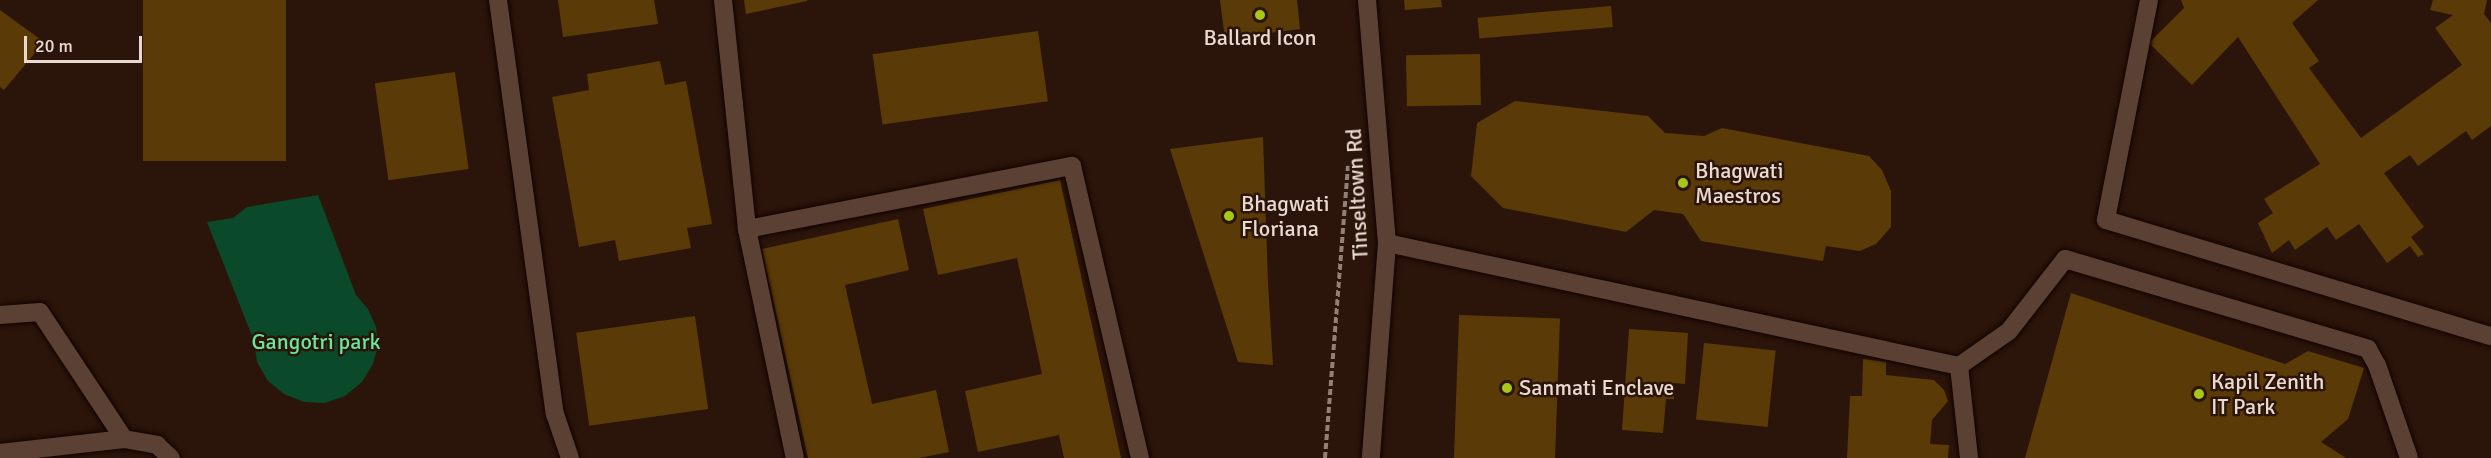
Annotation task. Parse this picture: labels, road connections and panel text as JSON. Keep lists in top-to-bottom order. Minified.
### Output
{"streets":{"street":["Tinseltown Rd"]},"parks":["Gangotri park"],"places":["Ballard Icon","Bhagwati Maestros","Bhagwati Floriana","Sanmati Enclave","Kapil Zenith IT Park"],"scale_bar":"20 m"}
